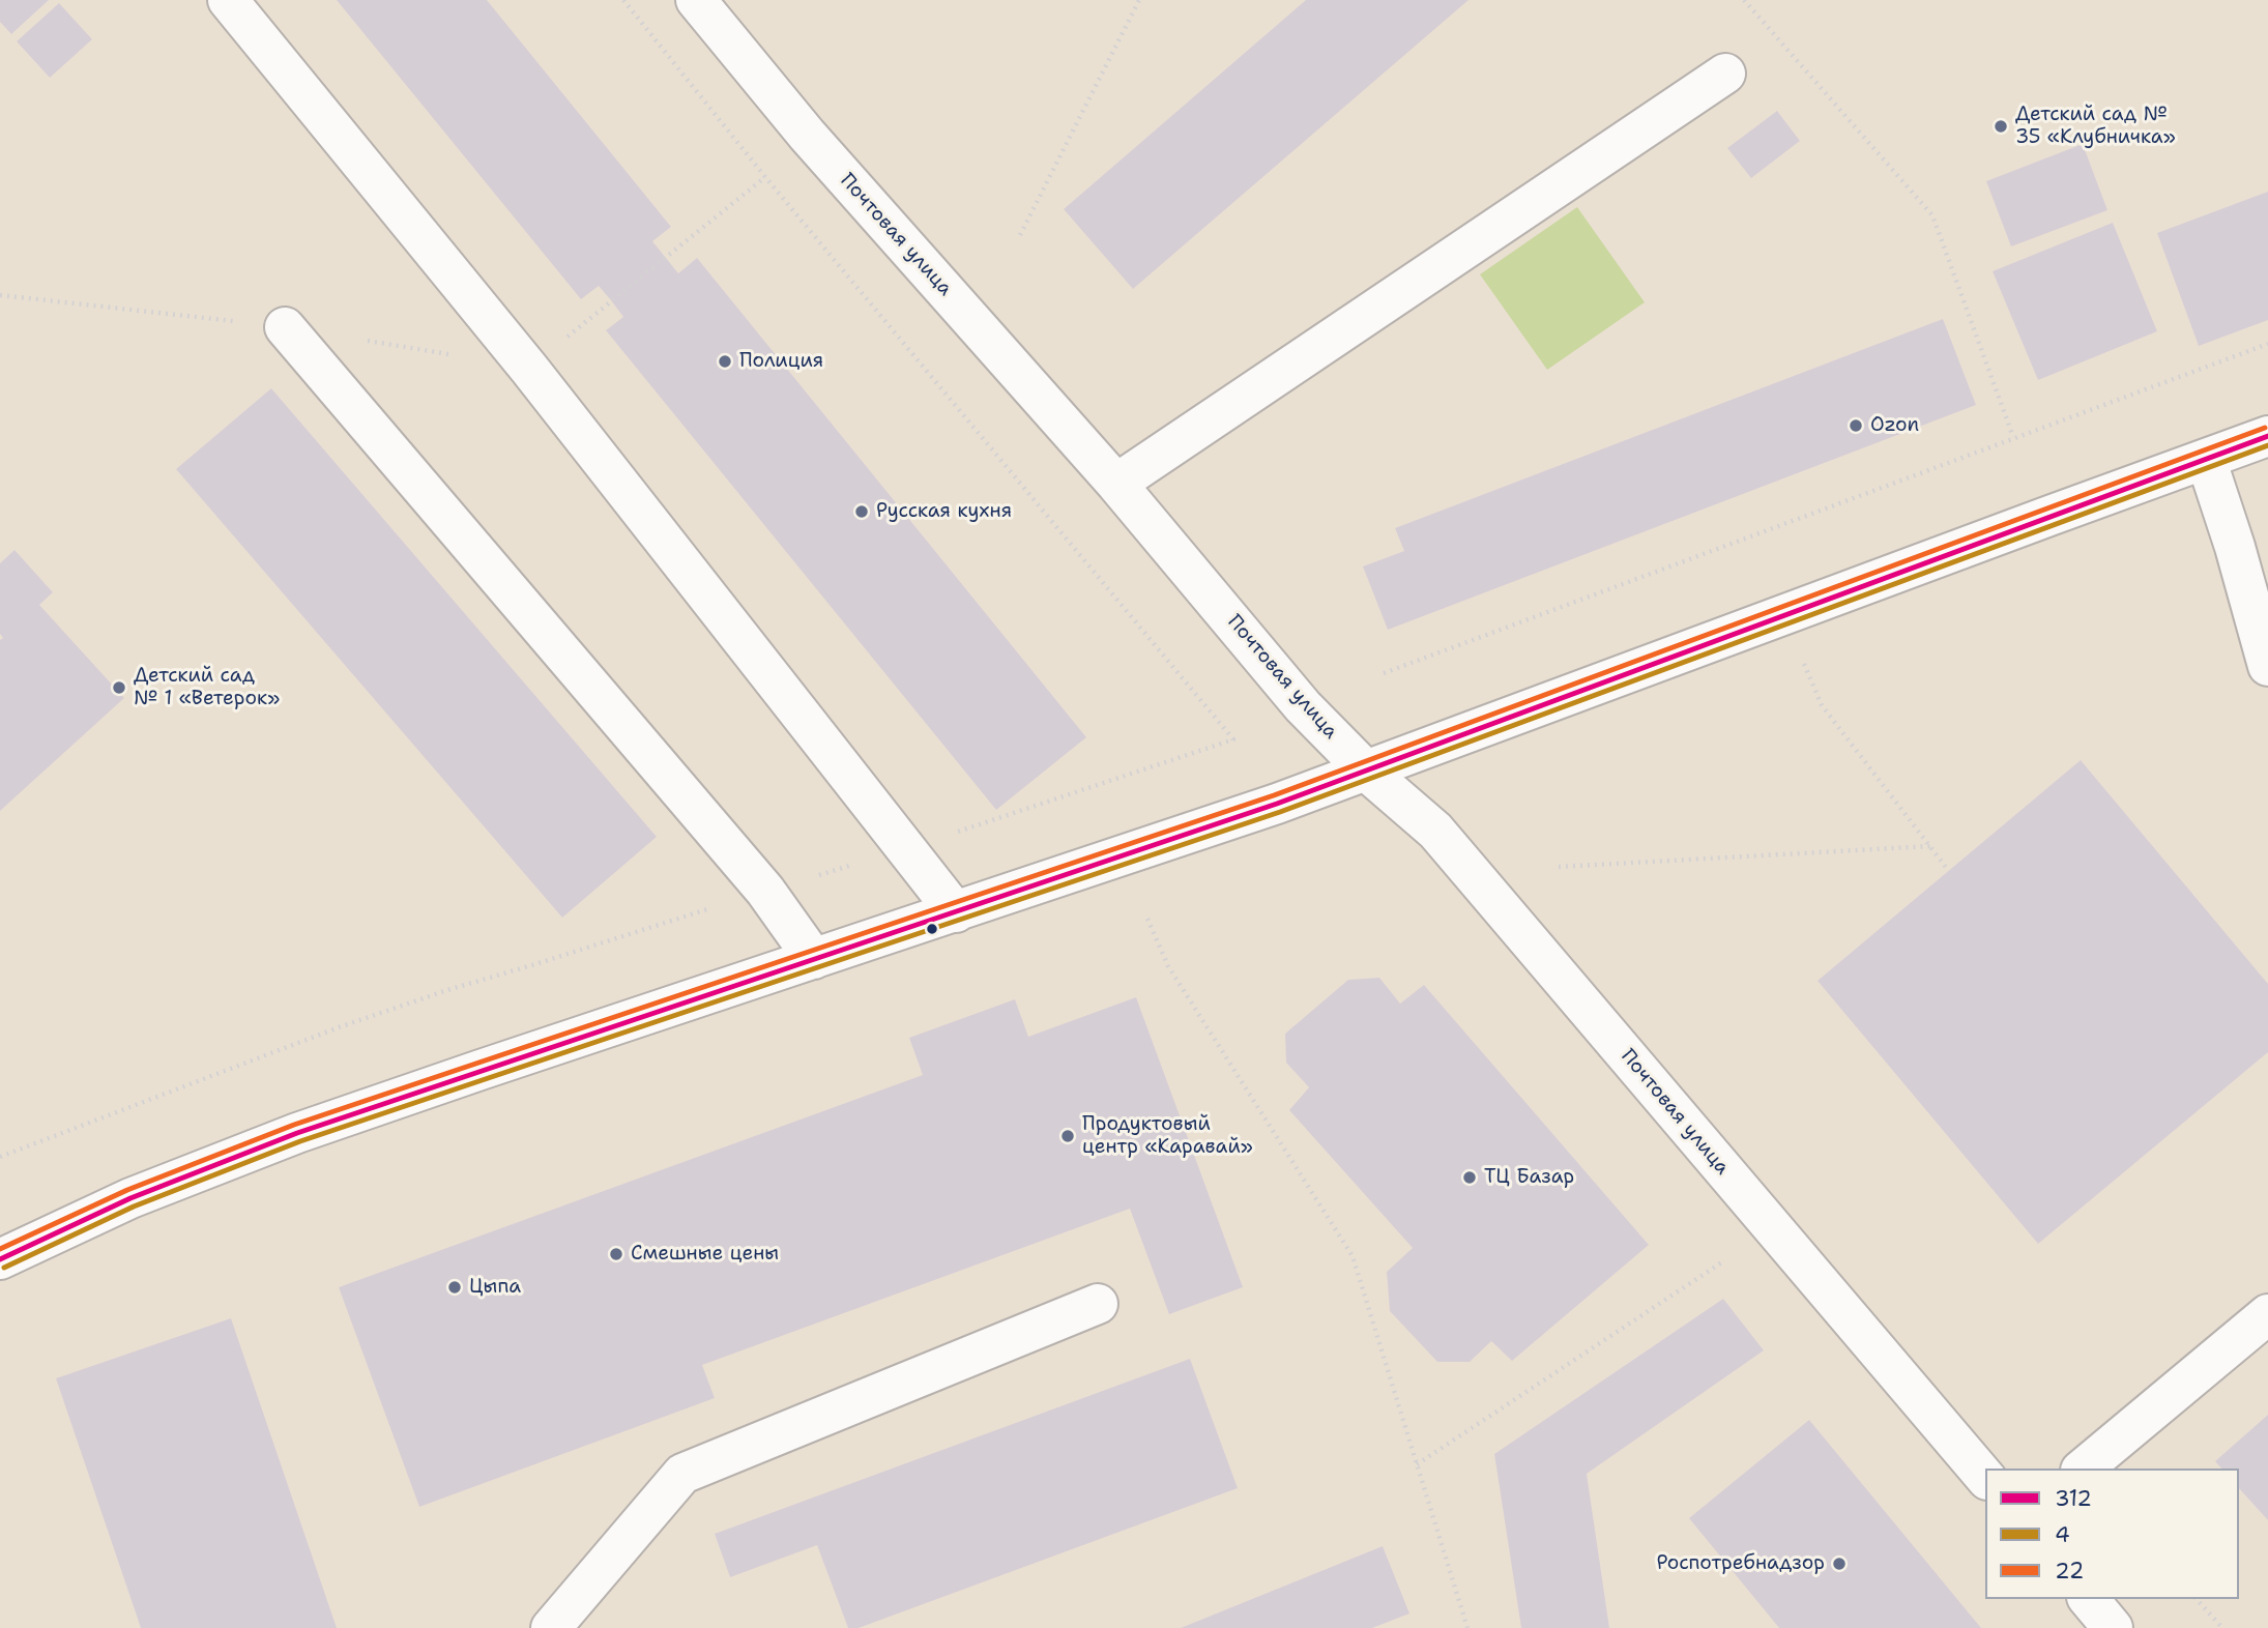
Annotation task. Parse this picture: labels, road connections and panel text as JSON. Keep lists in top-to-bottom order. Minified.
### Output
{"streets":{"street":["Почтовая улица"]},"places":["Детский сад № 35 «Клубничка»","Полиция","Ozon","Русская кухня","Детский сад № 1 «Ветерок»","Продуктовый центр «Каравай»","ТЦ Базар","Смешные цены","Цыпа","Роспотребнадзор"],"lines":["transit line 22","transit line 312","transit line 4"],"legend":["312","4","22"]}
